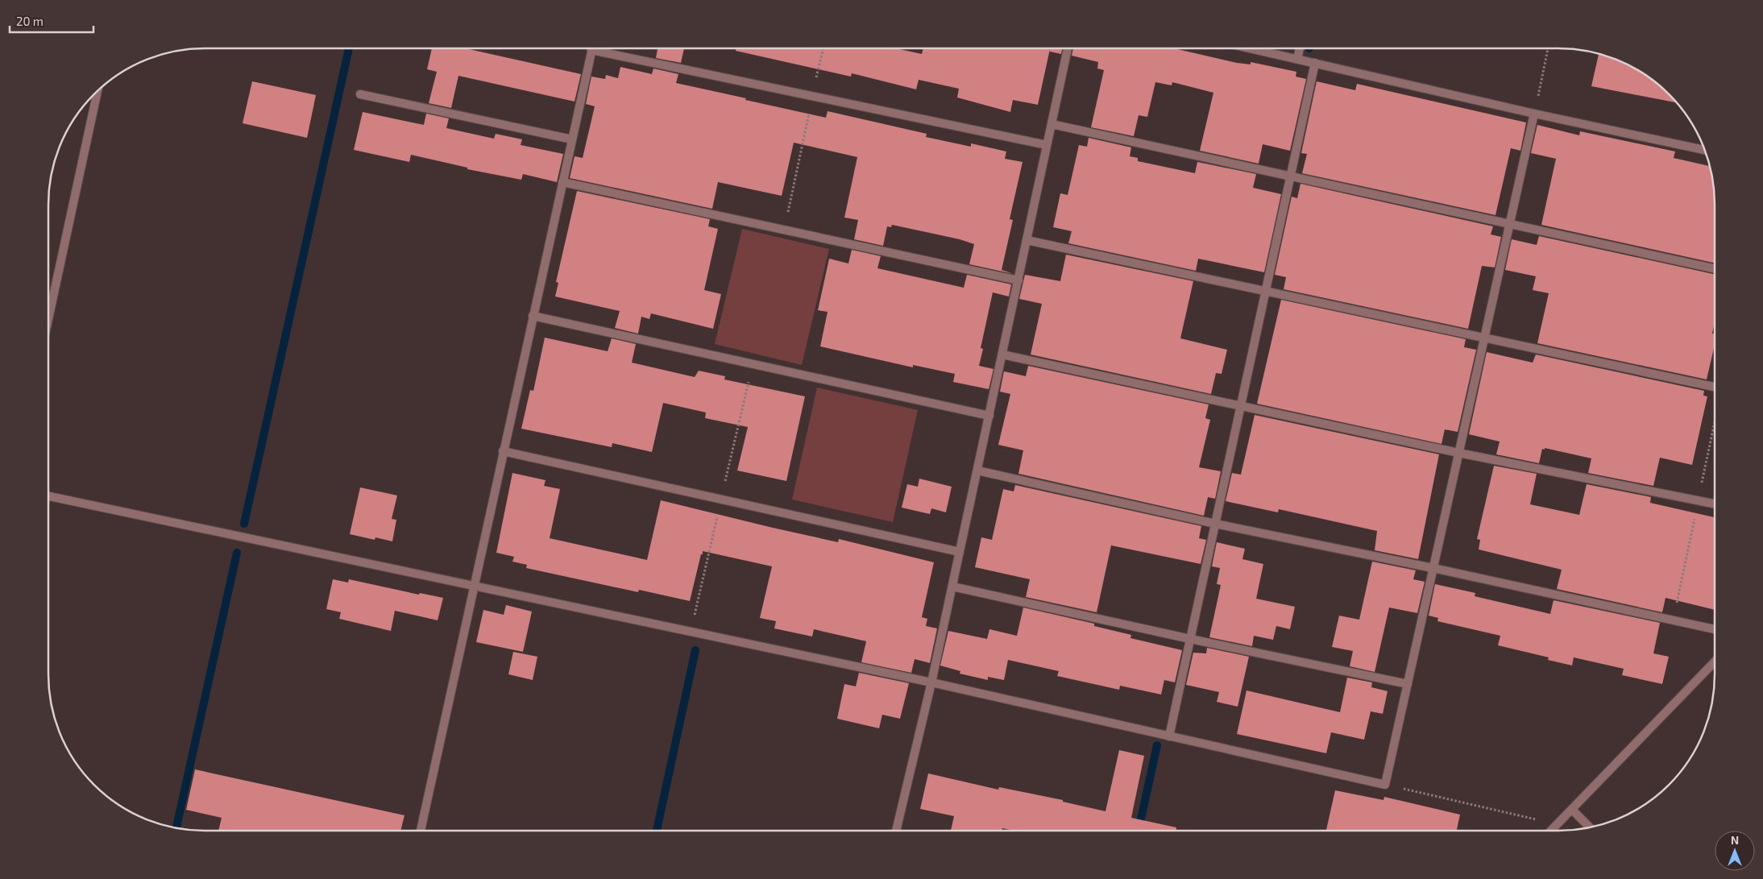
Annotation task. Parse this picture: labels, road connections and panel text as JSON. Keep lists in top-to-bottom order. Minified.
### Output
{"scale_bar":"20 m","north":"top"}
